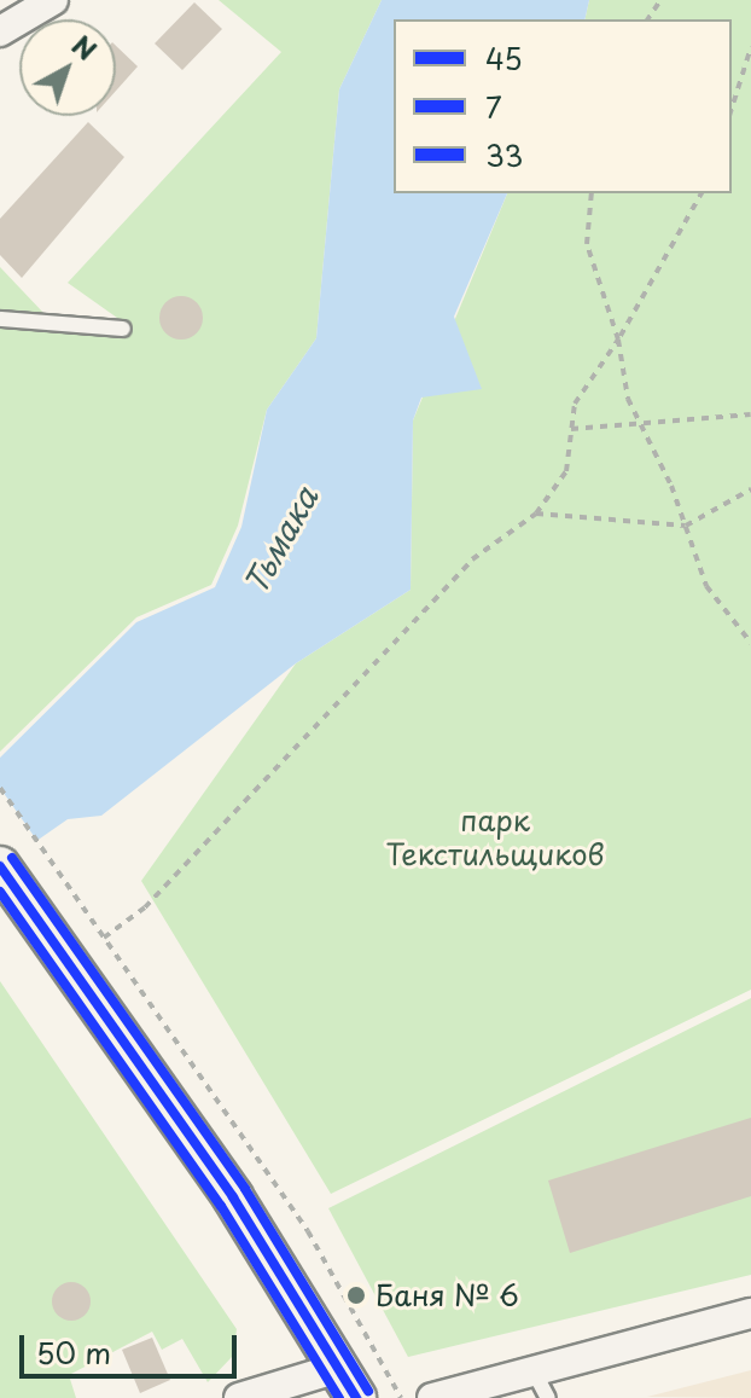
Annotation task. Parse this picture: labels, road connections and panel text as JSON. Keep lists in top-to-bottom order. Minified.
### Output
{"water":["Тьмака"],"parks":["парк Текстильщиков"],"places":["Баня № 6"],"lines":["transit line 33","transit line 45","transit line 7"],"legend":["45","7","33"],"scale_bar":"50 m","north":"top right"}
